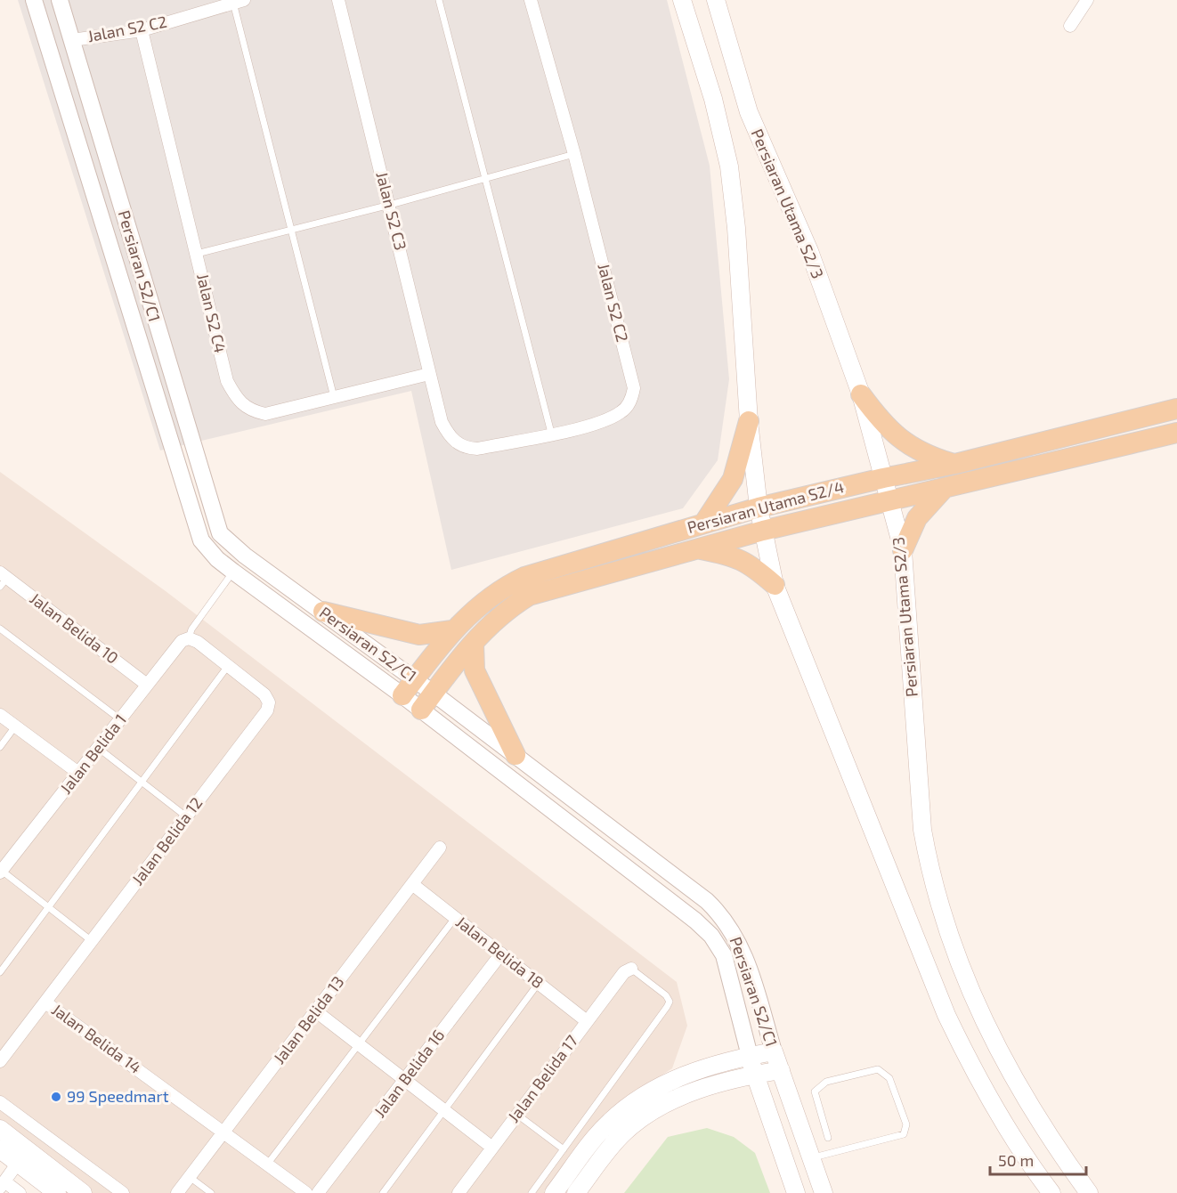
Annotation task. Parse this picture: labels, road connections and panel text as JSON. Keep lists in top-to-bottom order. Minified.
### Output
{"streets":{"main road":["Persiaran Utama S2/3","Persiaran S2/C1","Persiaran Utama S2/4"],"street":["Jalan S2 C2","Jalan S2 C3","Jalan S2 C4","Jalan Belida 10","Jalan Belida 1","Jalan Belida 12","Jalan Belida 18","Jalan Belida 13","Jalan Belida 14","Jalan Belida 16","Jalan Belida 17"]},"crossings":[["Jalan S2 C2","Jalan S2 C3"],["Jalan S2 C2","Persiaran S2/C1"],["Jalan S2 C2","Jalan S2 C4"],["Persiaran Utama S2/3","Persiaran Utama S2/4"],["Jalan S2 C3","Jalan S2 C4"],["Persiaran S2/C1","Persiaran Utama S2/4"],["Jalan Belida 10","Jalan Belida 1"],["Jalan Belida 1","Jalan Belida 12"],["Jalan Belida 12","Jalan Belida 14"],["Jalan Belida 18","Jalan Belida 13"],["Jalan Belida 18","Jalan Belida 16"],["Jalan Belida 18","Jalan Belida 17"],["Jalan Belida 13","Jalan Belida 14"]],"places":["99 Speedmart"],"scale_bar":"50 m"}
